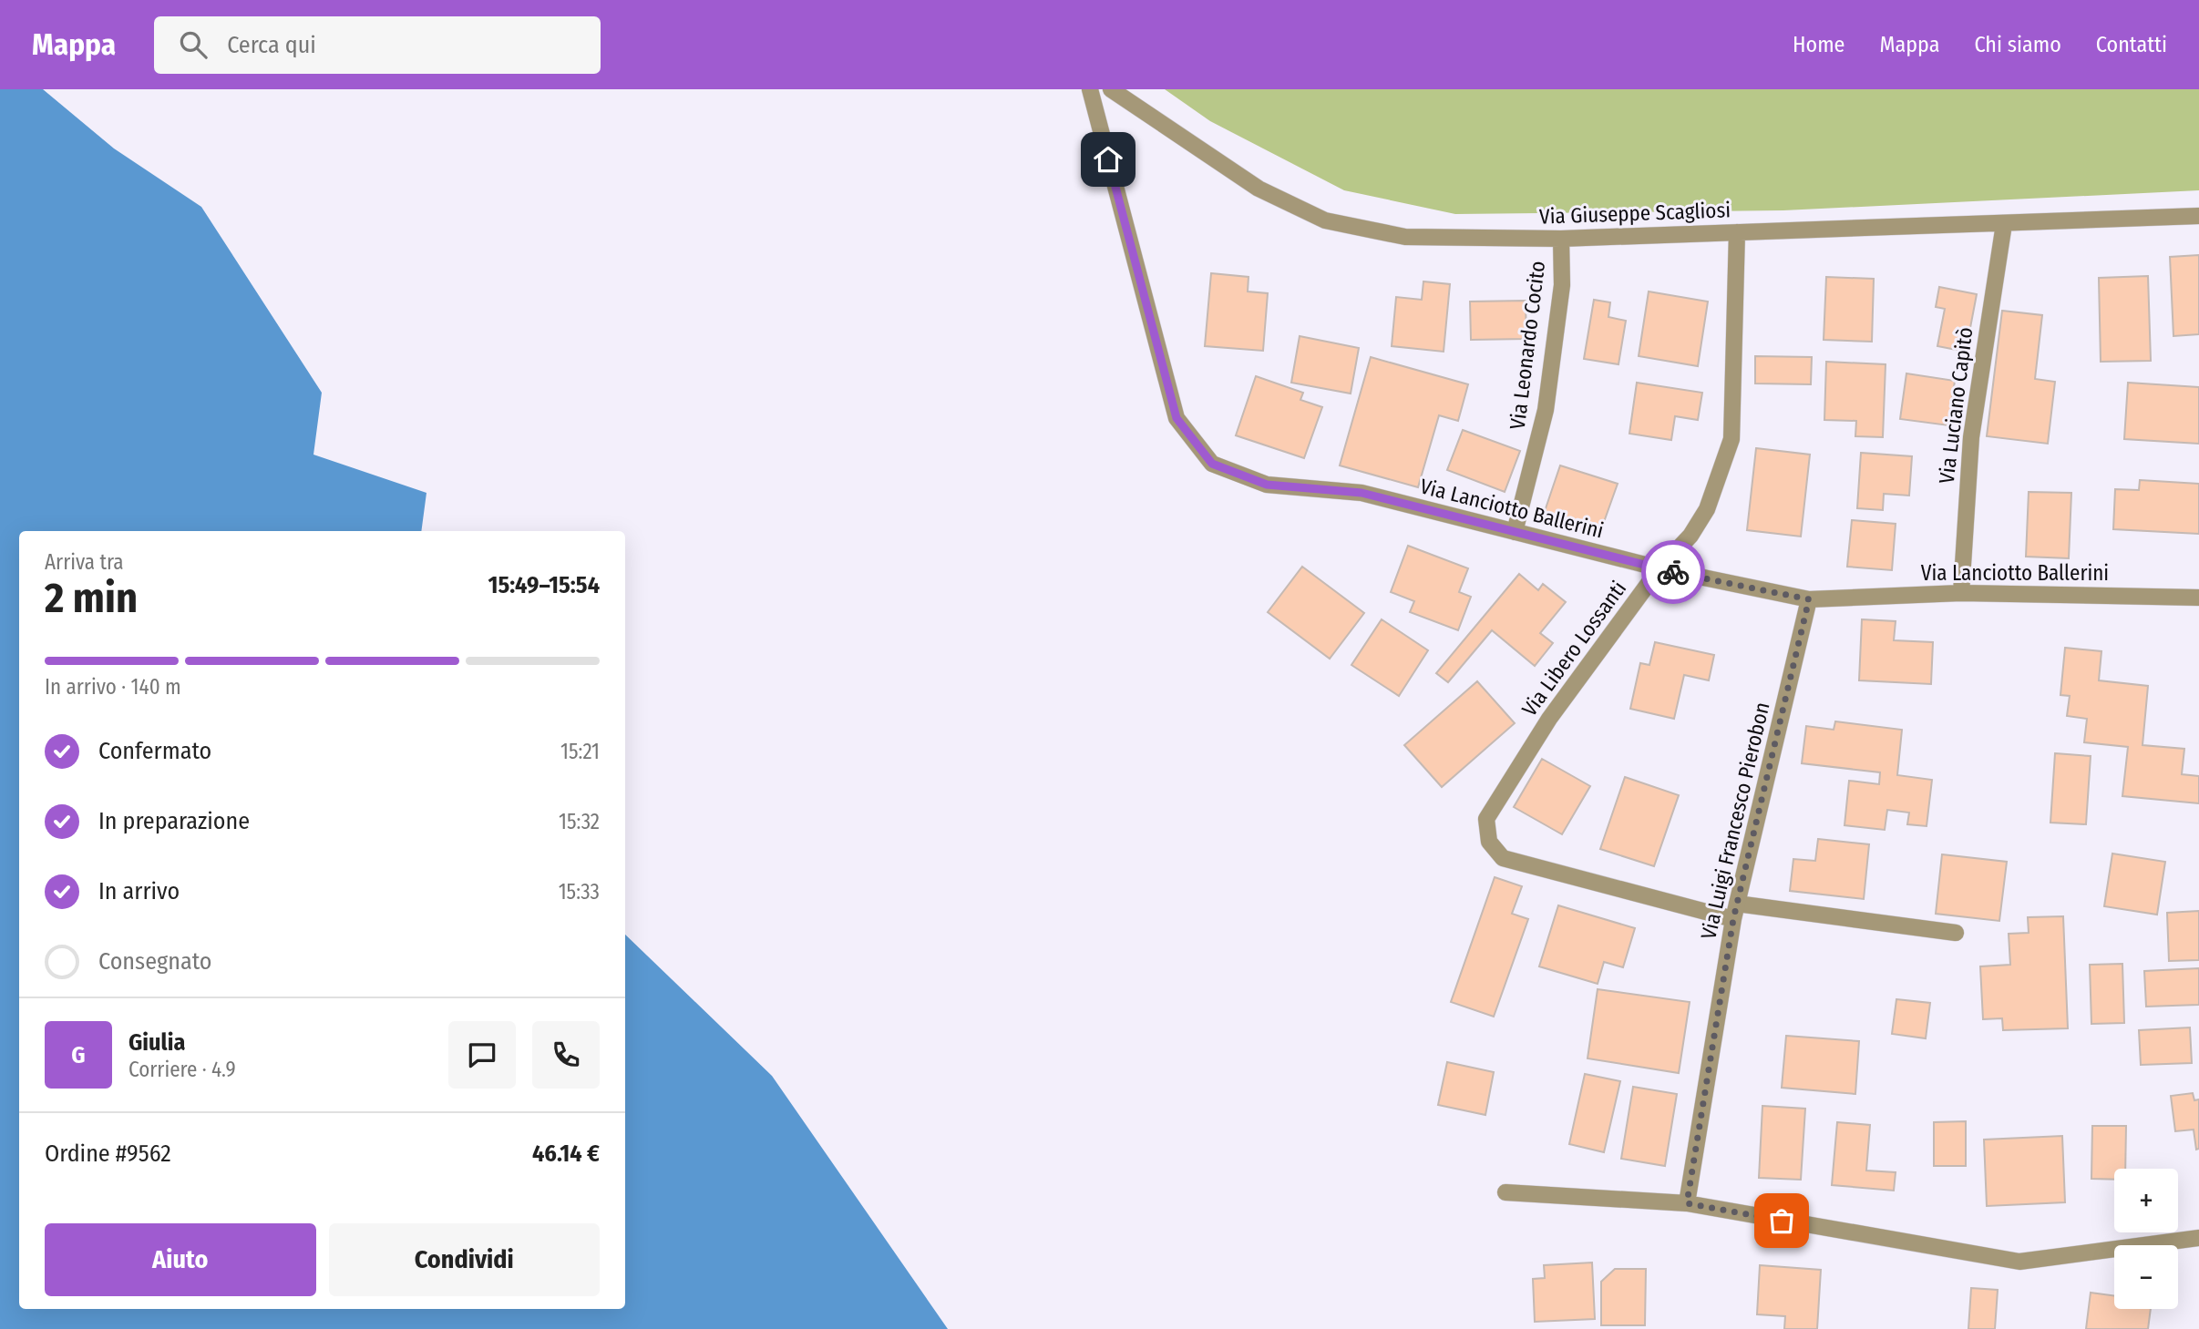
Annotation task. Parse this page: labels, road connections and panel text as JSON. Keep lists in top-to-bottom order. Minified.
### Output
{"streets":{"street":["Via Giuseppe Scagliosi","Via Leonardo Cocito","Via Luciano Capitò","Via Lanciotto Ballerini","Via Libero Lossanti","Via Luigi Francesco Pierobon"]},"crossings":[["Via Giuseppe Scagliosi","Via Leonardo Cocito"],["Via Giuseppe Scagliosi","Via Luciano Capitò"],["Via Giuseppe Scagliosi","Via Libero Lossanti"],["Via Leonardo Cocito","Via Lanciotto Ballerini"],["Via Luciano Capitò","Via Lanciotto Ballerini"],["Via Lanciotto Ballerini","Via Libero Lossanti"],["Via Lanciotto Ballerini","Via Luigi Francesco Pierobon"],["Via Libero Lossanti","Via Luigi Francesco Pierobon"]],"page":{"header":"Mappa","search":"Cerca qui","nav":["Home","Mappa","Chi siamo","Contatti"],"heading":["2 min","Arriva tra","15:49–15:54"],"panel":["Giulia","Corriere · 4.9","Ordine #9562","46.14 €"],"bar":"In arrivo · 140 m","list":[["Confermato","15:21"],["In preparazione","15:32"],["In arrivo","15:33"],"Consegnato"],"round":"G","map_buttons":["+","−"],"buttons":["Aiuto","Condividi"]}}
